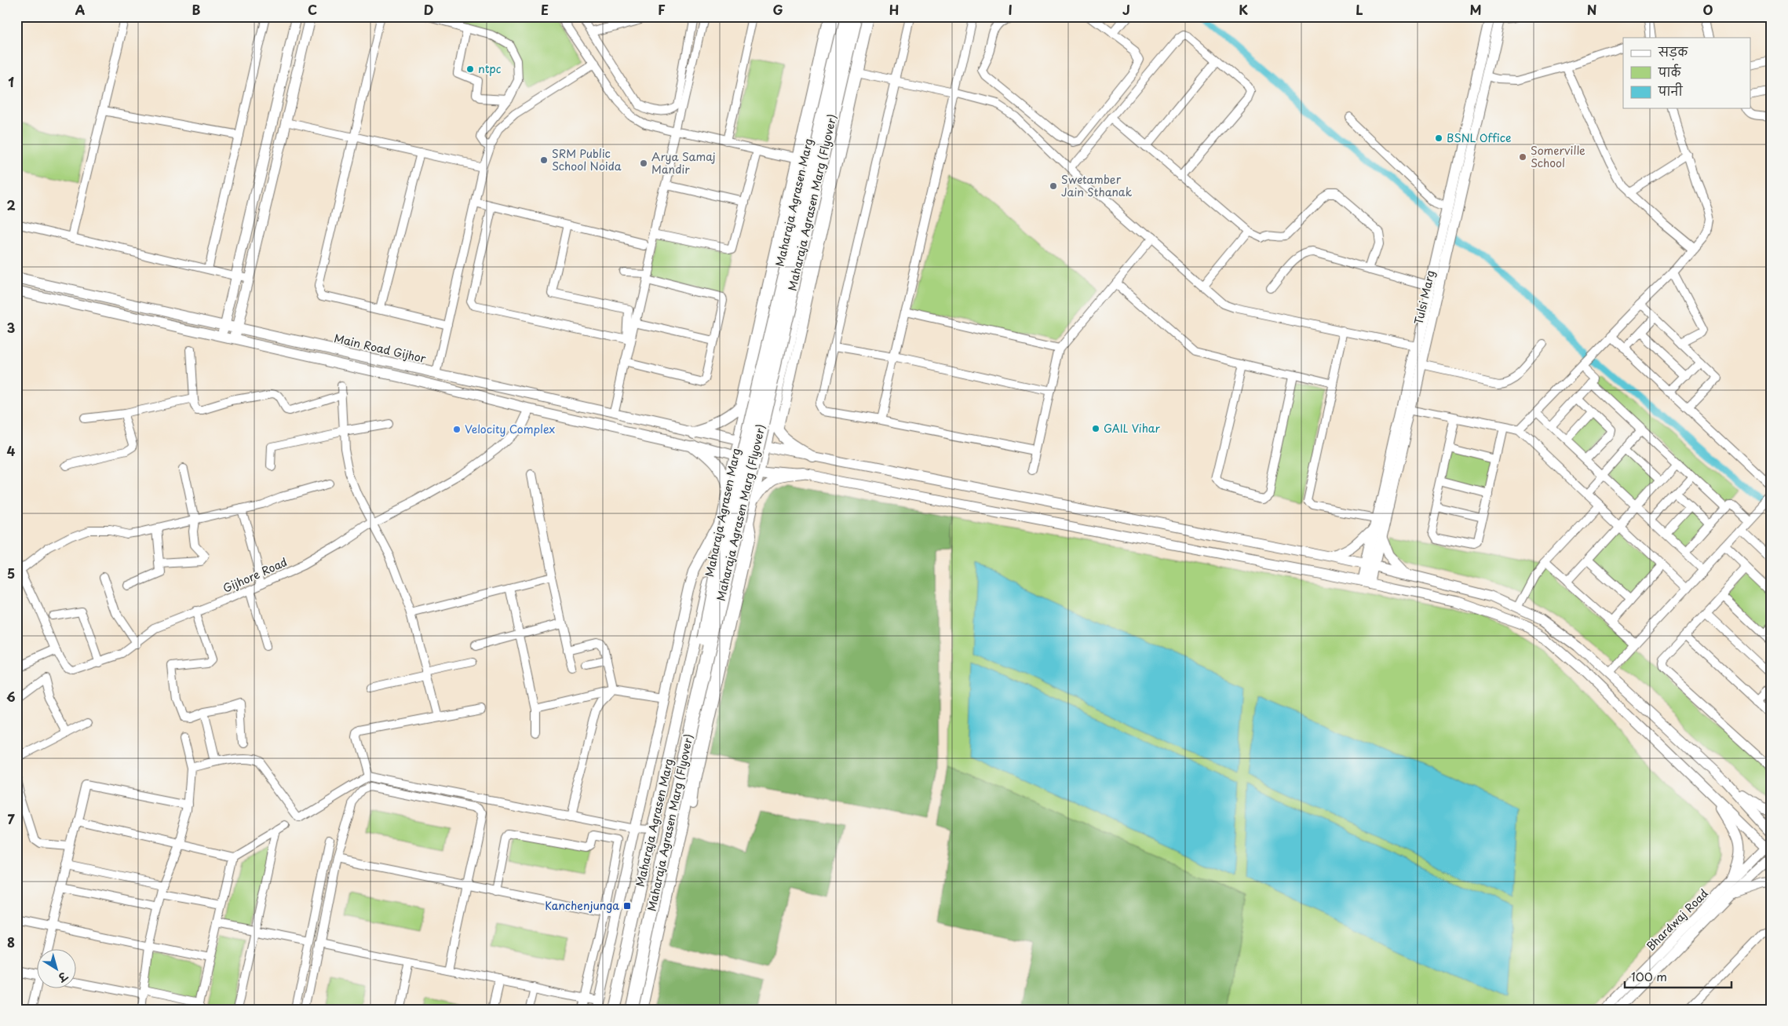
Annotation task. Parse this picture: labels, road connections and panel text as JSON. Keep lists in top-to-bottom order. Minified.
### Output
{"streets":{"main road":["Maharaja Agrasen Marg","Maharaja Agrasen Marg (Flyover)"],"street":["Tulsi Marg","Main Road Gijhor","Gijhore Road","Bhardwaj Road"]},"crossings":[["Maharaja Agrasen Marg","Main Road Gijhor"]],"places":{"other":["ntpc","BSNL Office","Somerville School","SRM Public School Noida","Arya Samaj Mandir","Swetamber Jain Sthanak","GAIL Vihar","Velocity Complex"],"transit":["Kanchenjunga"]},"legend":["सड़क","पार्क","पानी"],"scale_bar":"100 m","north":"bottom right","grid":{"columns":["A","B","C","D","E","F","G","H","I","J","K","L","M","N","O"],"rows":["1","2","3","4","5","6","7","8"]}}
